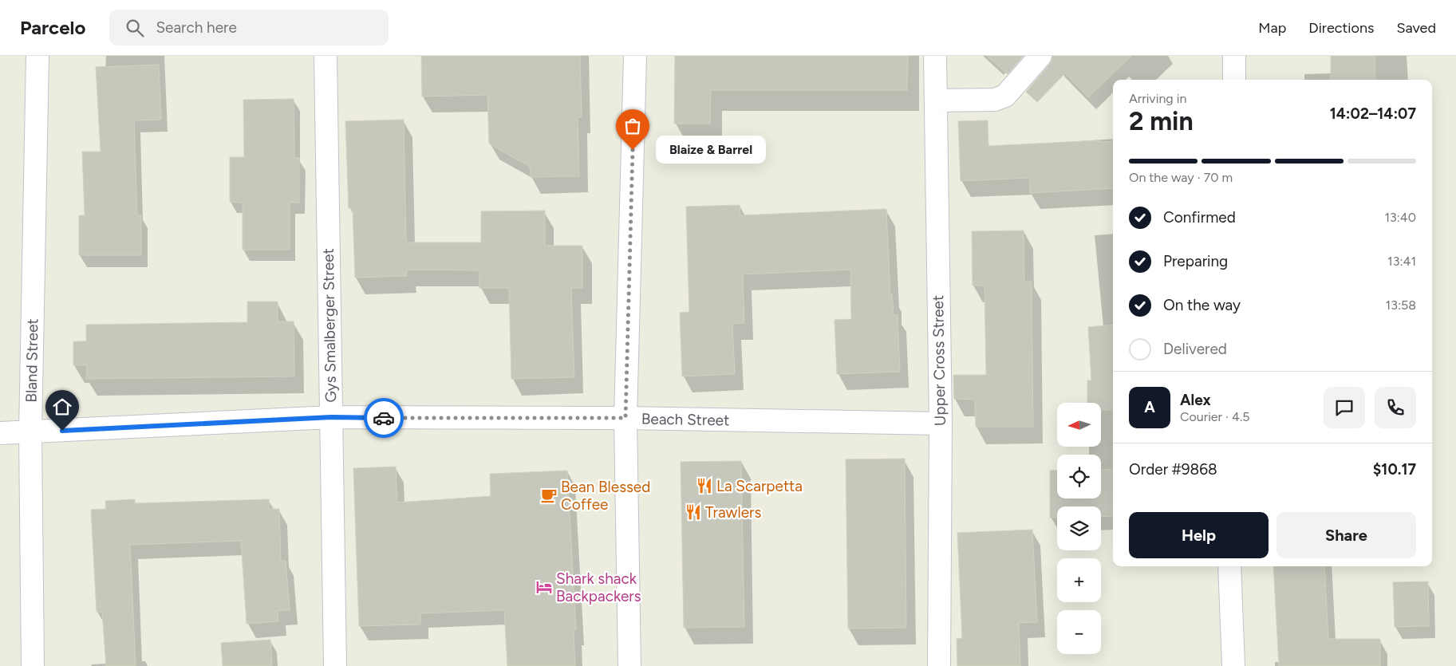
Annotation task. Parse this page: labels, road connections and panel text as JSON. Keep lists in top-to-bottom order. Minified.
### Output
{"streets":{"street":["Gys Smalberger Street","Bland Street","Upper Cross Street","Beach Street"]},"crossings":[["Gys Smalberger Street","Beach Street"],["Bland Street","Beach Street"],["Upper Cross Street","Beach Street"]],"places":{"other":["Blaize & Barrel"],"restaurant":["La Scarpetta","Trawlers"],"cafe":["Bean Blessed Coffee"],"hotel":["Shark shack Backpackers"]},"north":"left","page":{"header":"Parcelo","search":"Search here","nav":["Map","Directions","Saved"],"heading":["2 min","Arriving in","14:02–14:07"],"panel":["Alex","Courier · 4.5","Order #9868","$10.17"],"bubble":"Blaize & Barrel","bar":"On the way · 70 m","list":[["Confirmed","13:40"],["Preparing","13:41"],["On the way","13:58"],"Delivered"],"round":"A","map_buttons":["+","−"],"buttons":["Help","Share"]}}
